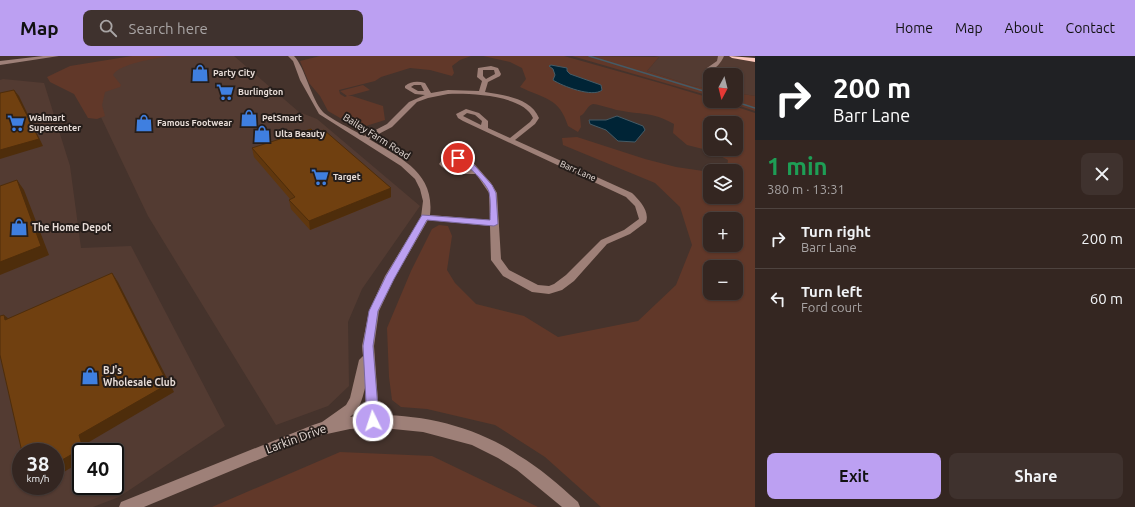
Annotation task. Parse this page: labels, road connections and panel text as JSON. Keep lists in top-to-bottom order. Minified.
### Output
{"streets":{"street":["Bailey Farm Road","Barr Lane","Larkin Drive"]},"crossings":[["Bailey Farm Road","Larkin Drive"]],"places":{"shop":["Party City","PetSmart","Famous Footwear","Ulta Beauty","The Home Depot","BJ's Wholesale Club"],"supermarket":["Burlington","Walmart Supercenter","Target"]},"north":"bottom","page":{"header":"Map","search":"Search here","nav":["Home","Map","About","Contact"],"turn":["200 m","Barr Lane"],"map_buttons":["+","−"],"heading":["1 min","380 m · 13:31"],"list":[{"name":"Turn right","note":"Barr Lane","value":"200 m"},{"name":"Turn left","note":"Ford court","value":"60 m"}],"speed":"38 km/h","limit":"40","buttons":["Exit","Share"]}}
